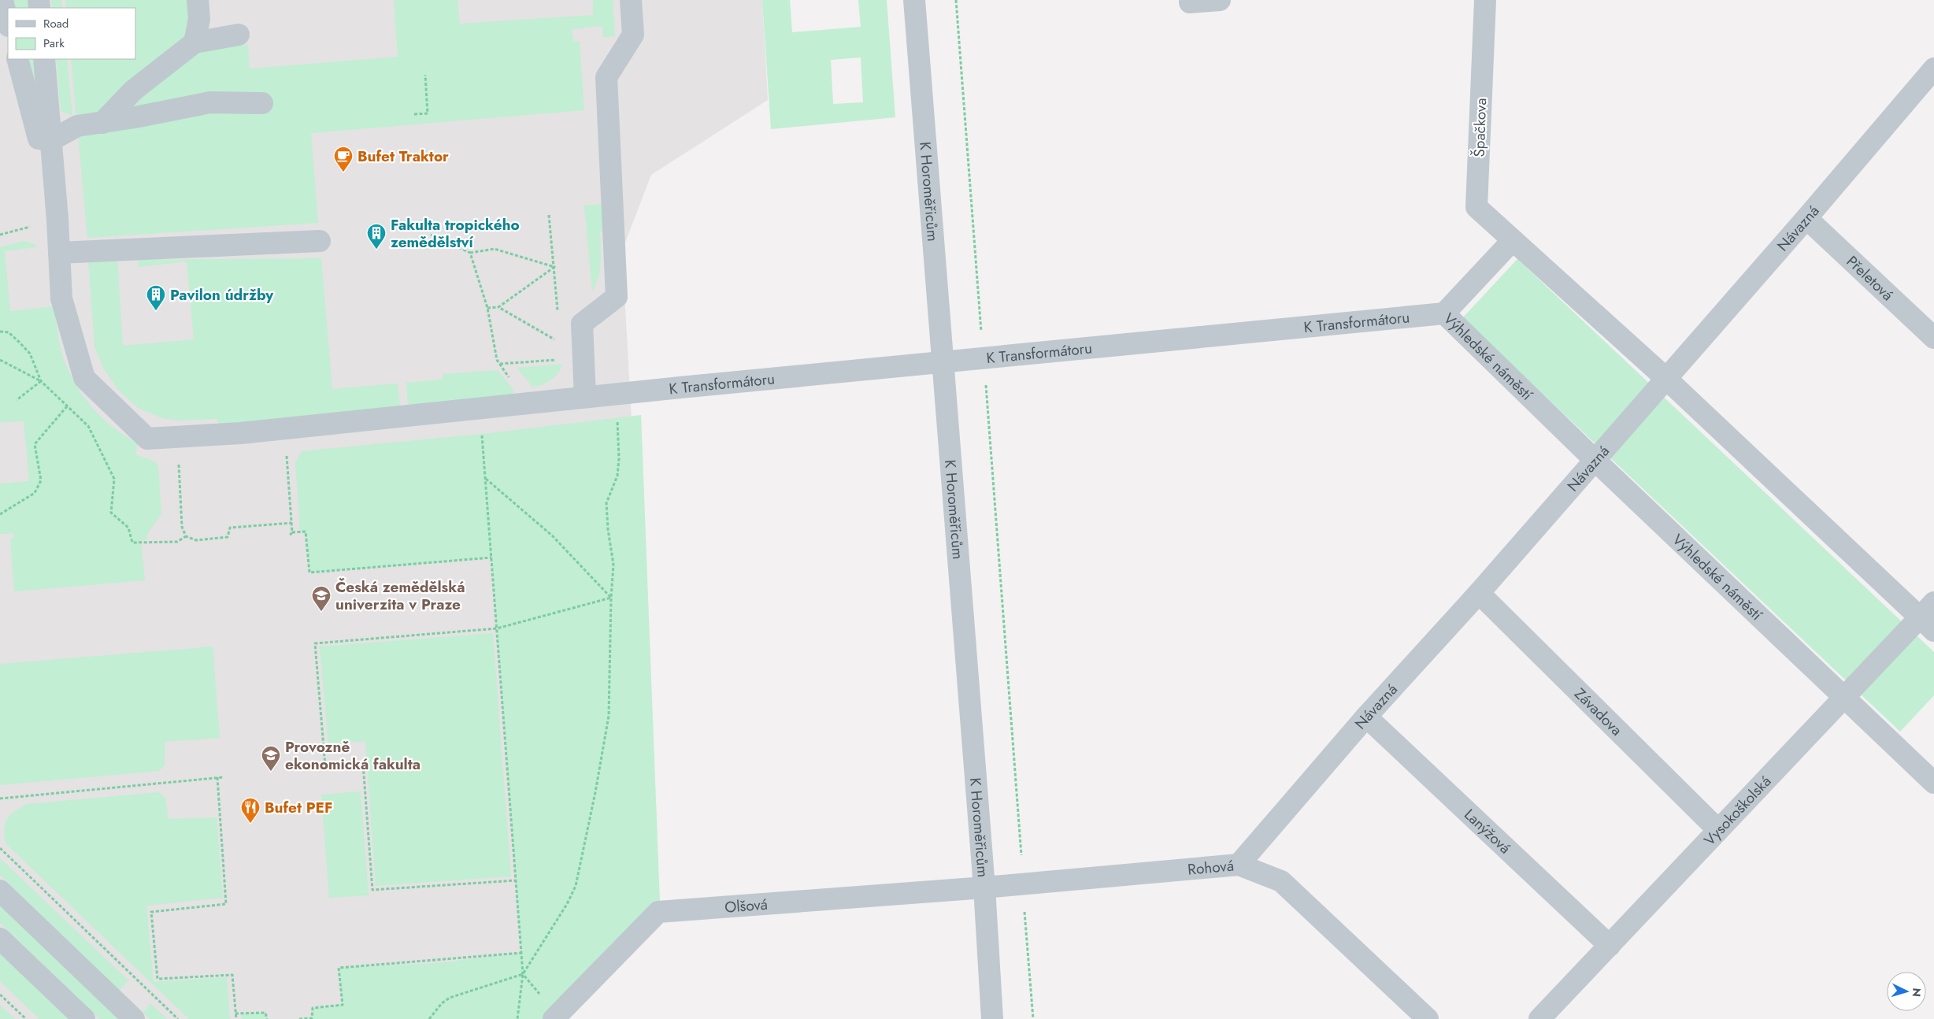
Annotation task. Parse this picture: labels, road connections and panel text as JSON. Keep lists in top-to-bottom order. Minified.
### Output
{"streets":{"street":["Špačkova","K Horoměřicům","Návazná","Přeletová","K Transformátoru","Výhledské náměstí","Závadova","Vysokoškolská","Lanýžová","Rohová","Olšová"]},"crossings":[["Špačkova","Výhledské náměstí"],["K Horoměřicům","K Transformátoru"],["K Horoměřicům","Rohová"],["K Horoměřicům","Olšová"],["Návazná","Přeletová"],["Návazná","Výhledské náměstí"],["Návazná","Závadova"],["Návazná","Lanýžová"],["Návazná","Rohová"],["K Transformátoru","Výhledské náměstí"],["Výhledské náměstí","Vysokoškolská"],["Závadova","Vysokoškolská"],["Vysokoškolská","Lanýžová"],["Rohová","Olšová"]],"places":{"cafe":["Bufet Traktor"],"building":["Fakulta tropického zemědělství","Pavilon údržby"],"school or university":["Česká zemědělská univerzita v Praze","Provozně ekonomická fakulta"],"restaurant":["Bufet PEF"]},"legend":["Road","Park"],"north":"right"}
